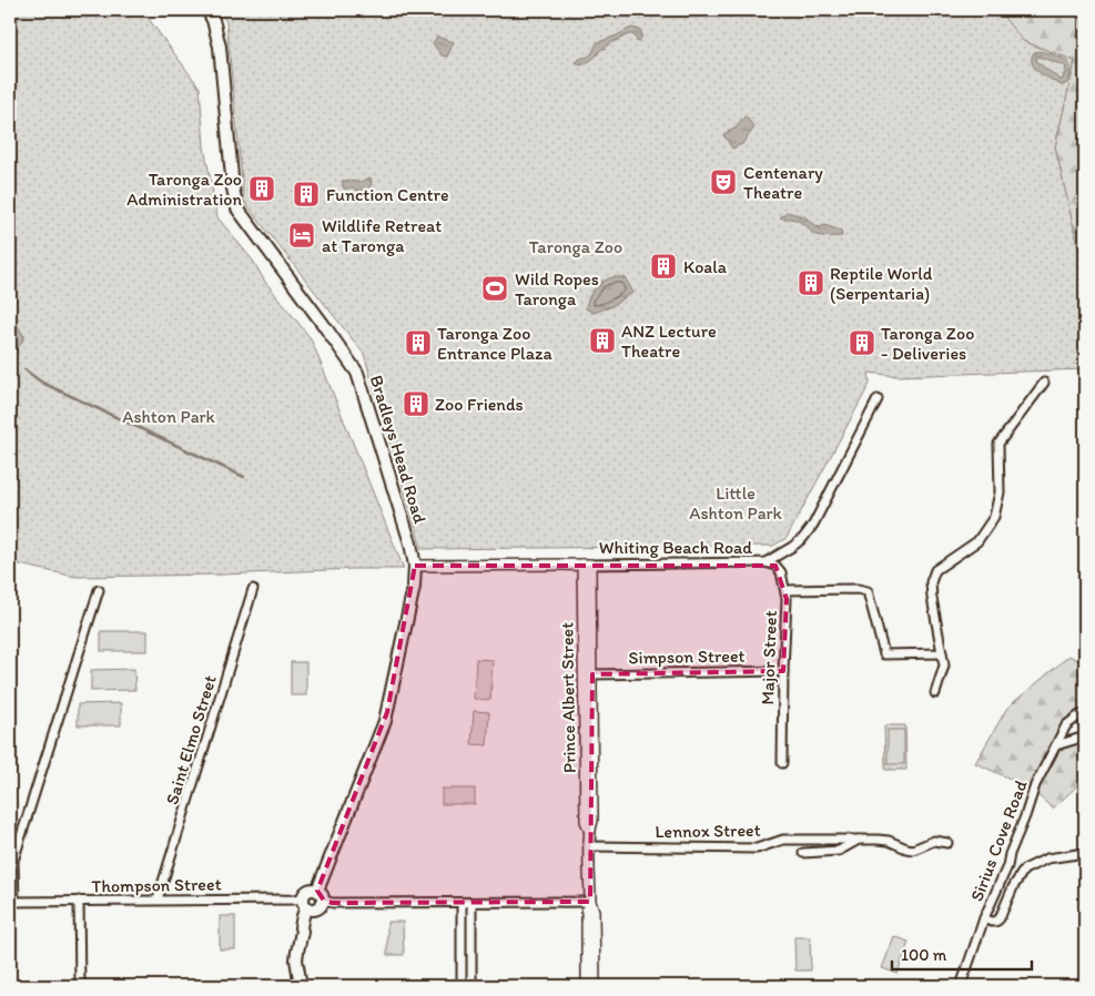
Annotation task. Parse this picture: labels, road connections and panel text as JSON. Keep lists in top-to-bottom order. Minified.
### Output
{"streets":{"main road":["Bradleys Head Road"],"street":["Whiting Beach Road","Simpson Street","Major Street","Prince Albert Street","Saint Elmo Street","Lennox Street","Sirius Cove Road","Thompson Street"]},"crossings":[["Bradleys Head Road","Whiting Beach Road"],["Bradleys Head Road","Thompson Street"],["Whiting Beach Road","Major Street"],["Whiting Beach Road","Prince Albert Street"],["Simpson Street","Major Street"],["Simpson Street","Prince Albert Street"],["Prince Albert Street","Lennox Street"],["Saint Elmo Street","Thompson Street"]],"parks":["Taronga Zoo","Ashton Park","Little Ashton Park"],"places":{"theatre":["Centenary Theatre"],"building":["Taronga Zoo Administration","Function Centre","Koala","Reptile World (Serpentaria)","ANZ Lecture Theatre","Taronga Zoo Entrance Plaza","Taronga Zoo - Deliveries","Zoo Friends"],"hotel":["Wildlife Retreat at Taronga"],"sports":["Wild Ropes Taronga"]},"scale_bar":"100 m"}
